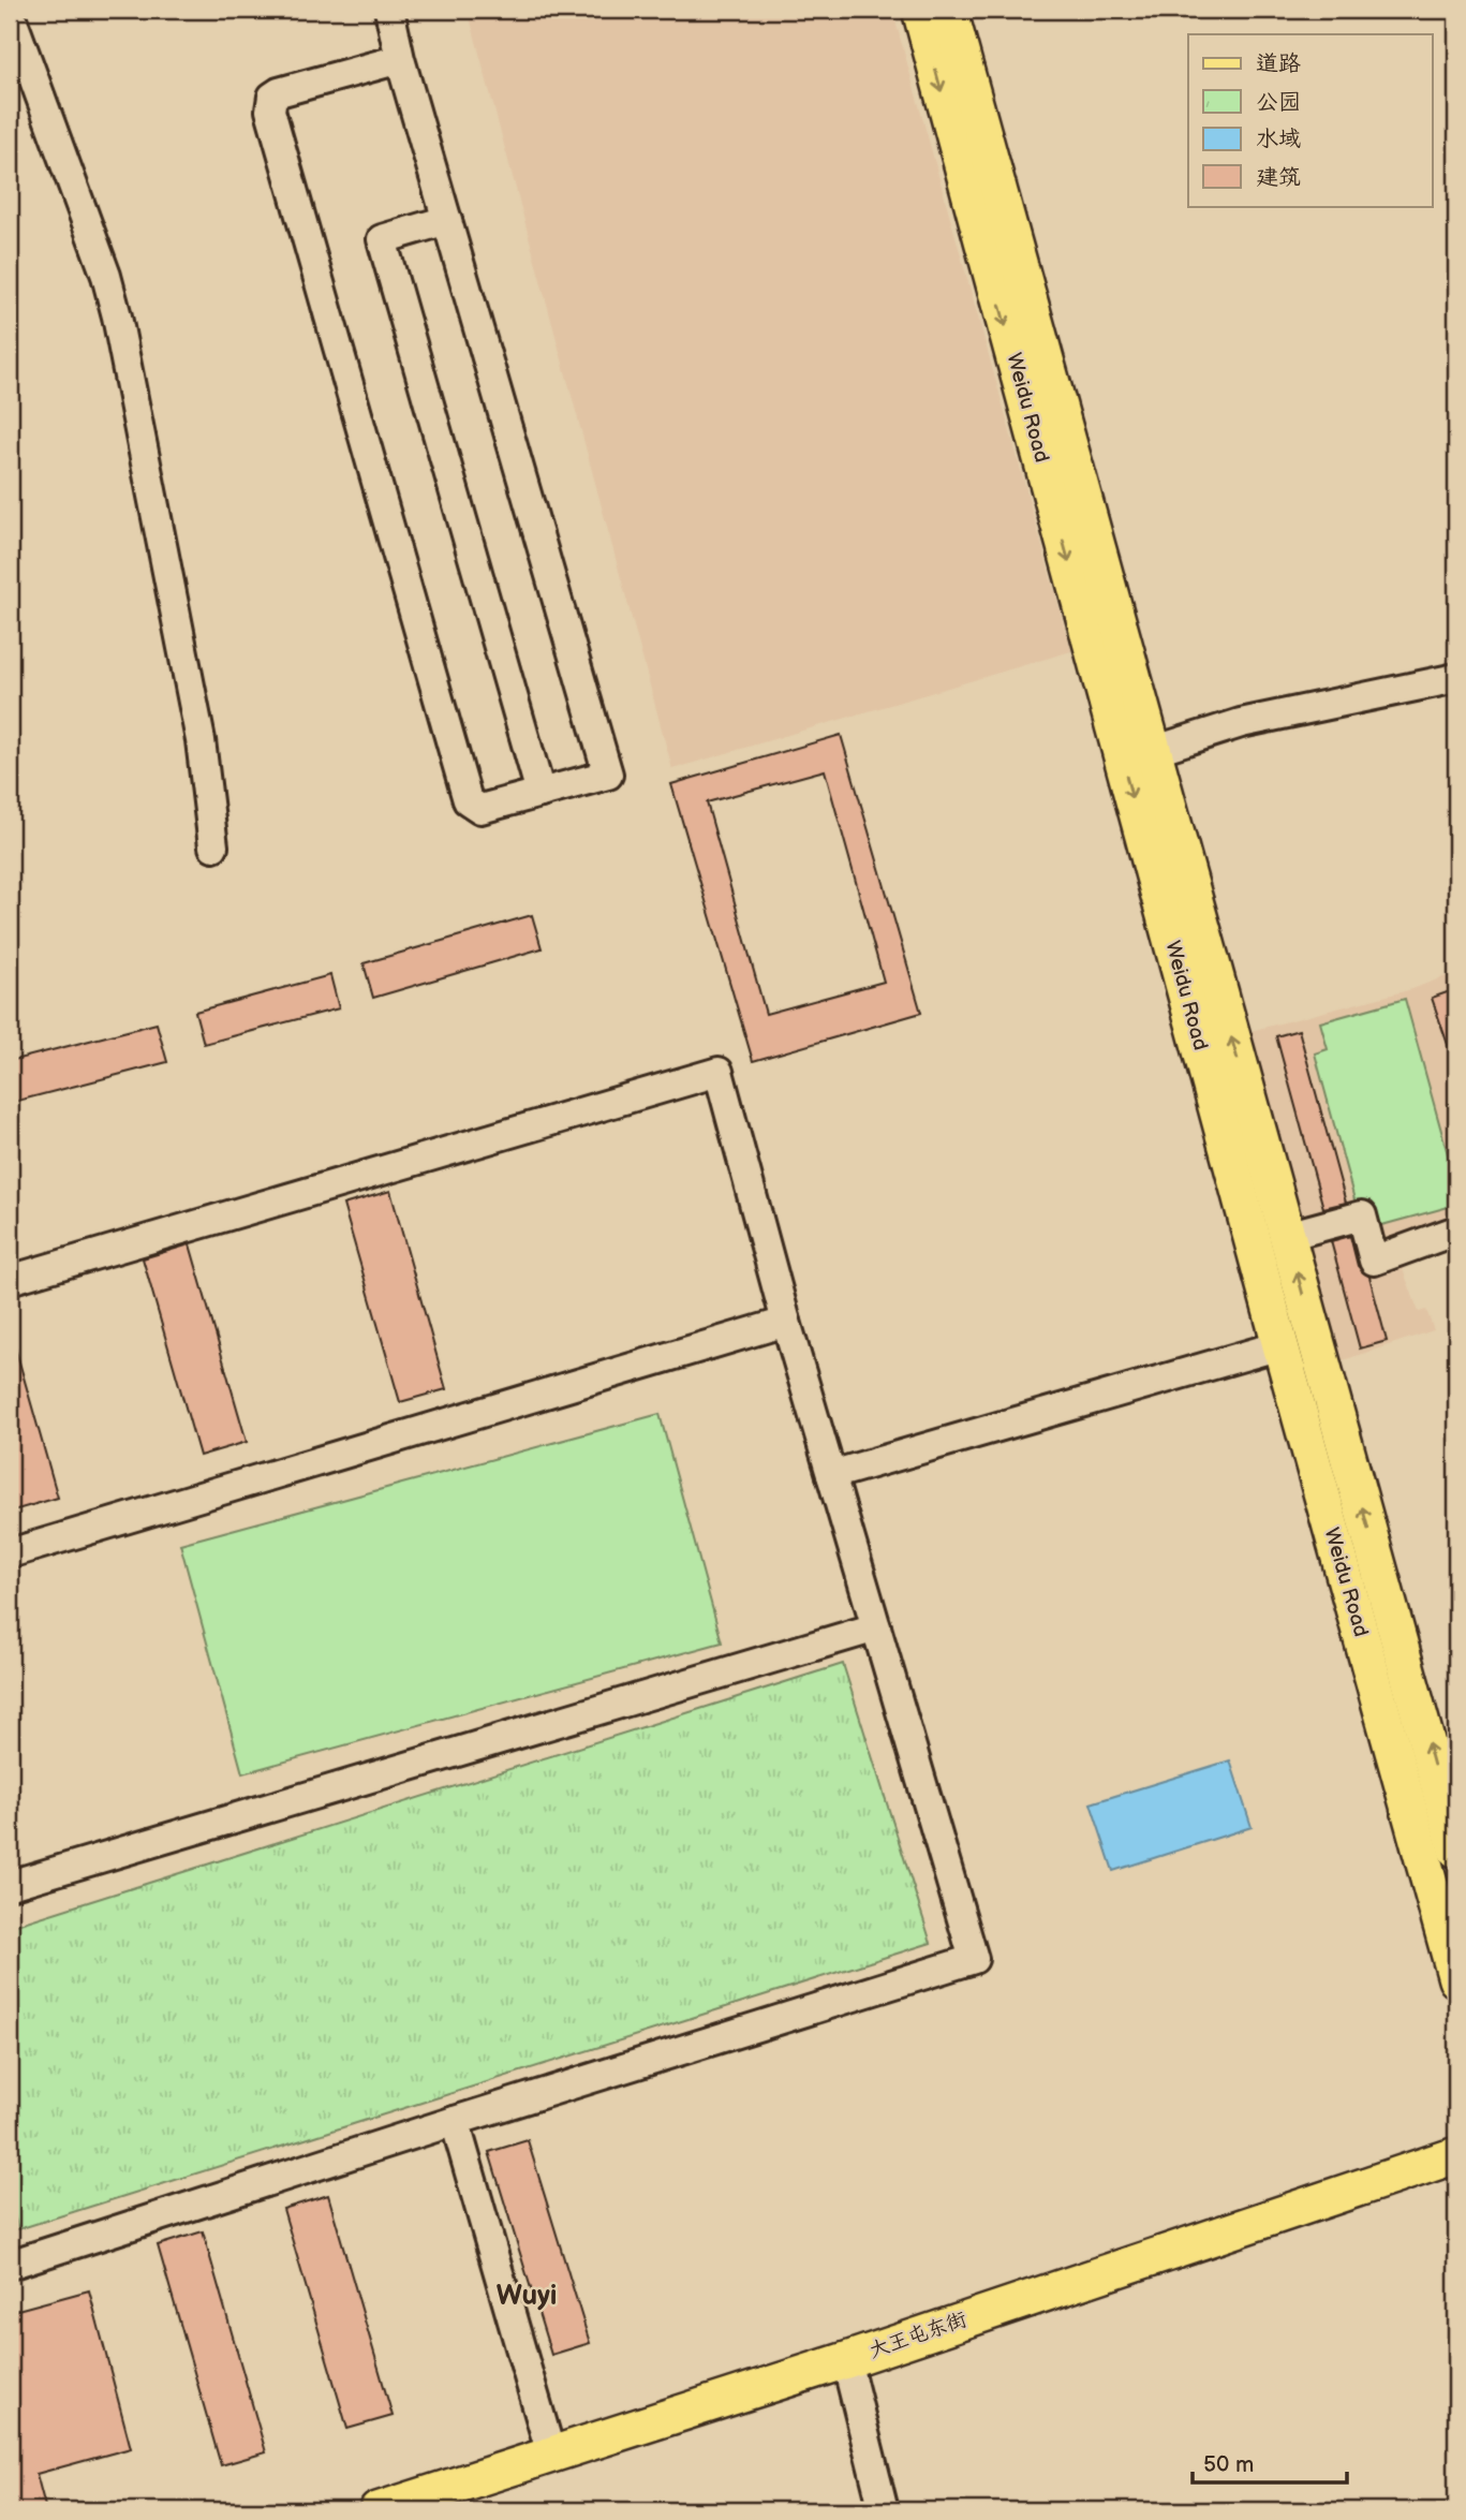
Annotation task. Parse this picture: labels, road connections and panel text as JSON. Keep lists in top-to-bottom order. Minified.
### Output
{"streets":{"main road":["Weidu Road","大王屯东街"]},"districts":["Wuyi"],"legend":["道路","公园","水域","建筑"],"scale_bar":"50 m"}
